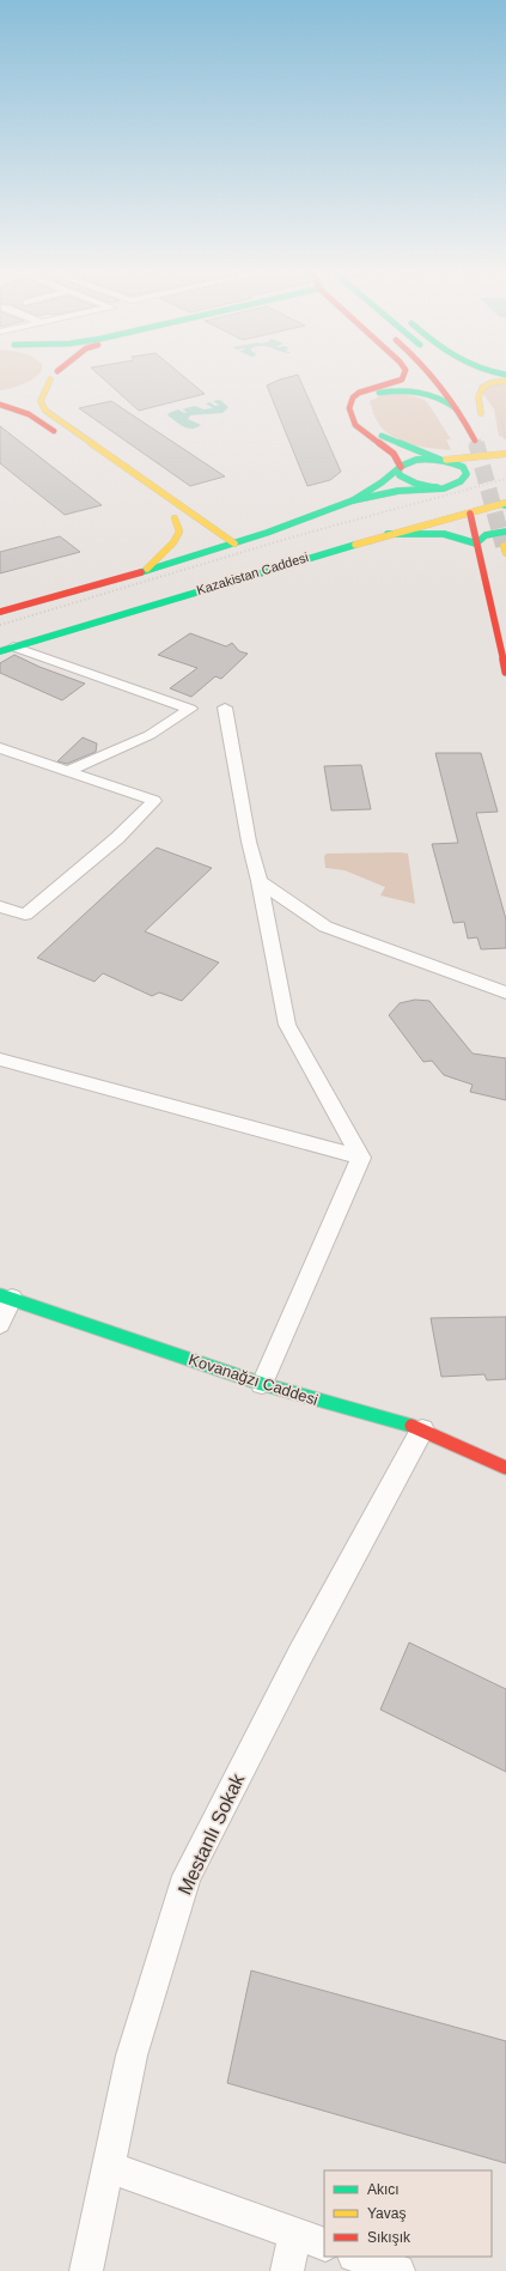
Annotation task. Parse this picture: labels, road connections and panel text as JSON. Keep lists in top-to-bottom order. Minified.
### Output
{"streets":{"main road":["Kazakistan Caddesi","Kovanağzı Caddesi"],"street":["Mestanlı Sokak"]},"crossings":[["Kovanağzı Caddesi","Mestanlı Sokak"]],"legend":["Akıcı","Yavaş","Sıkışık"]}
